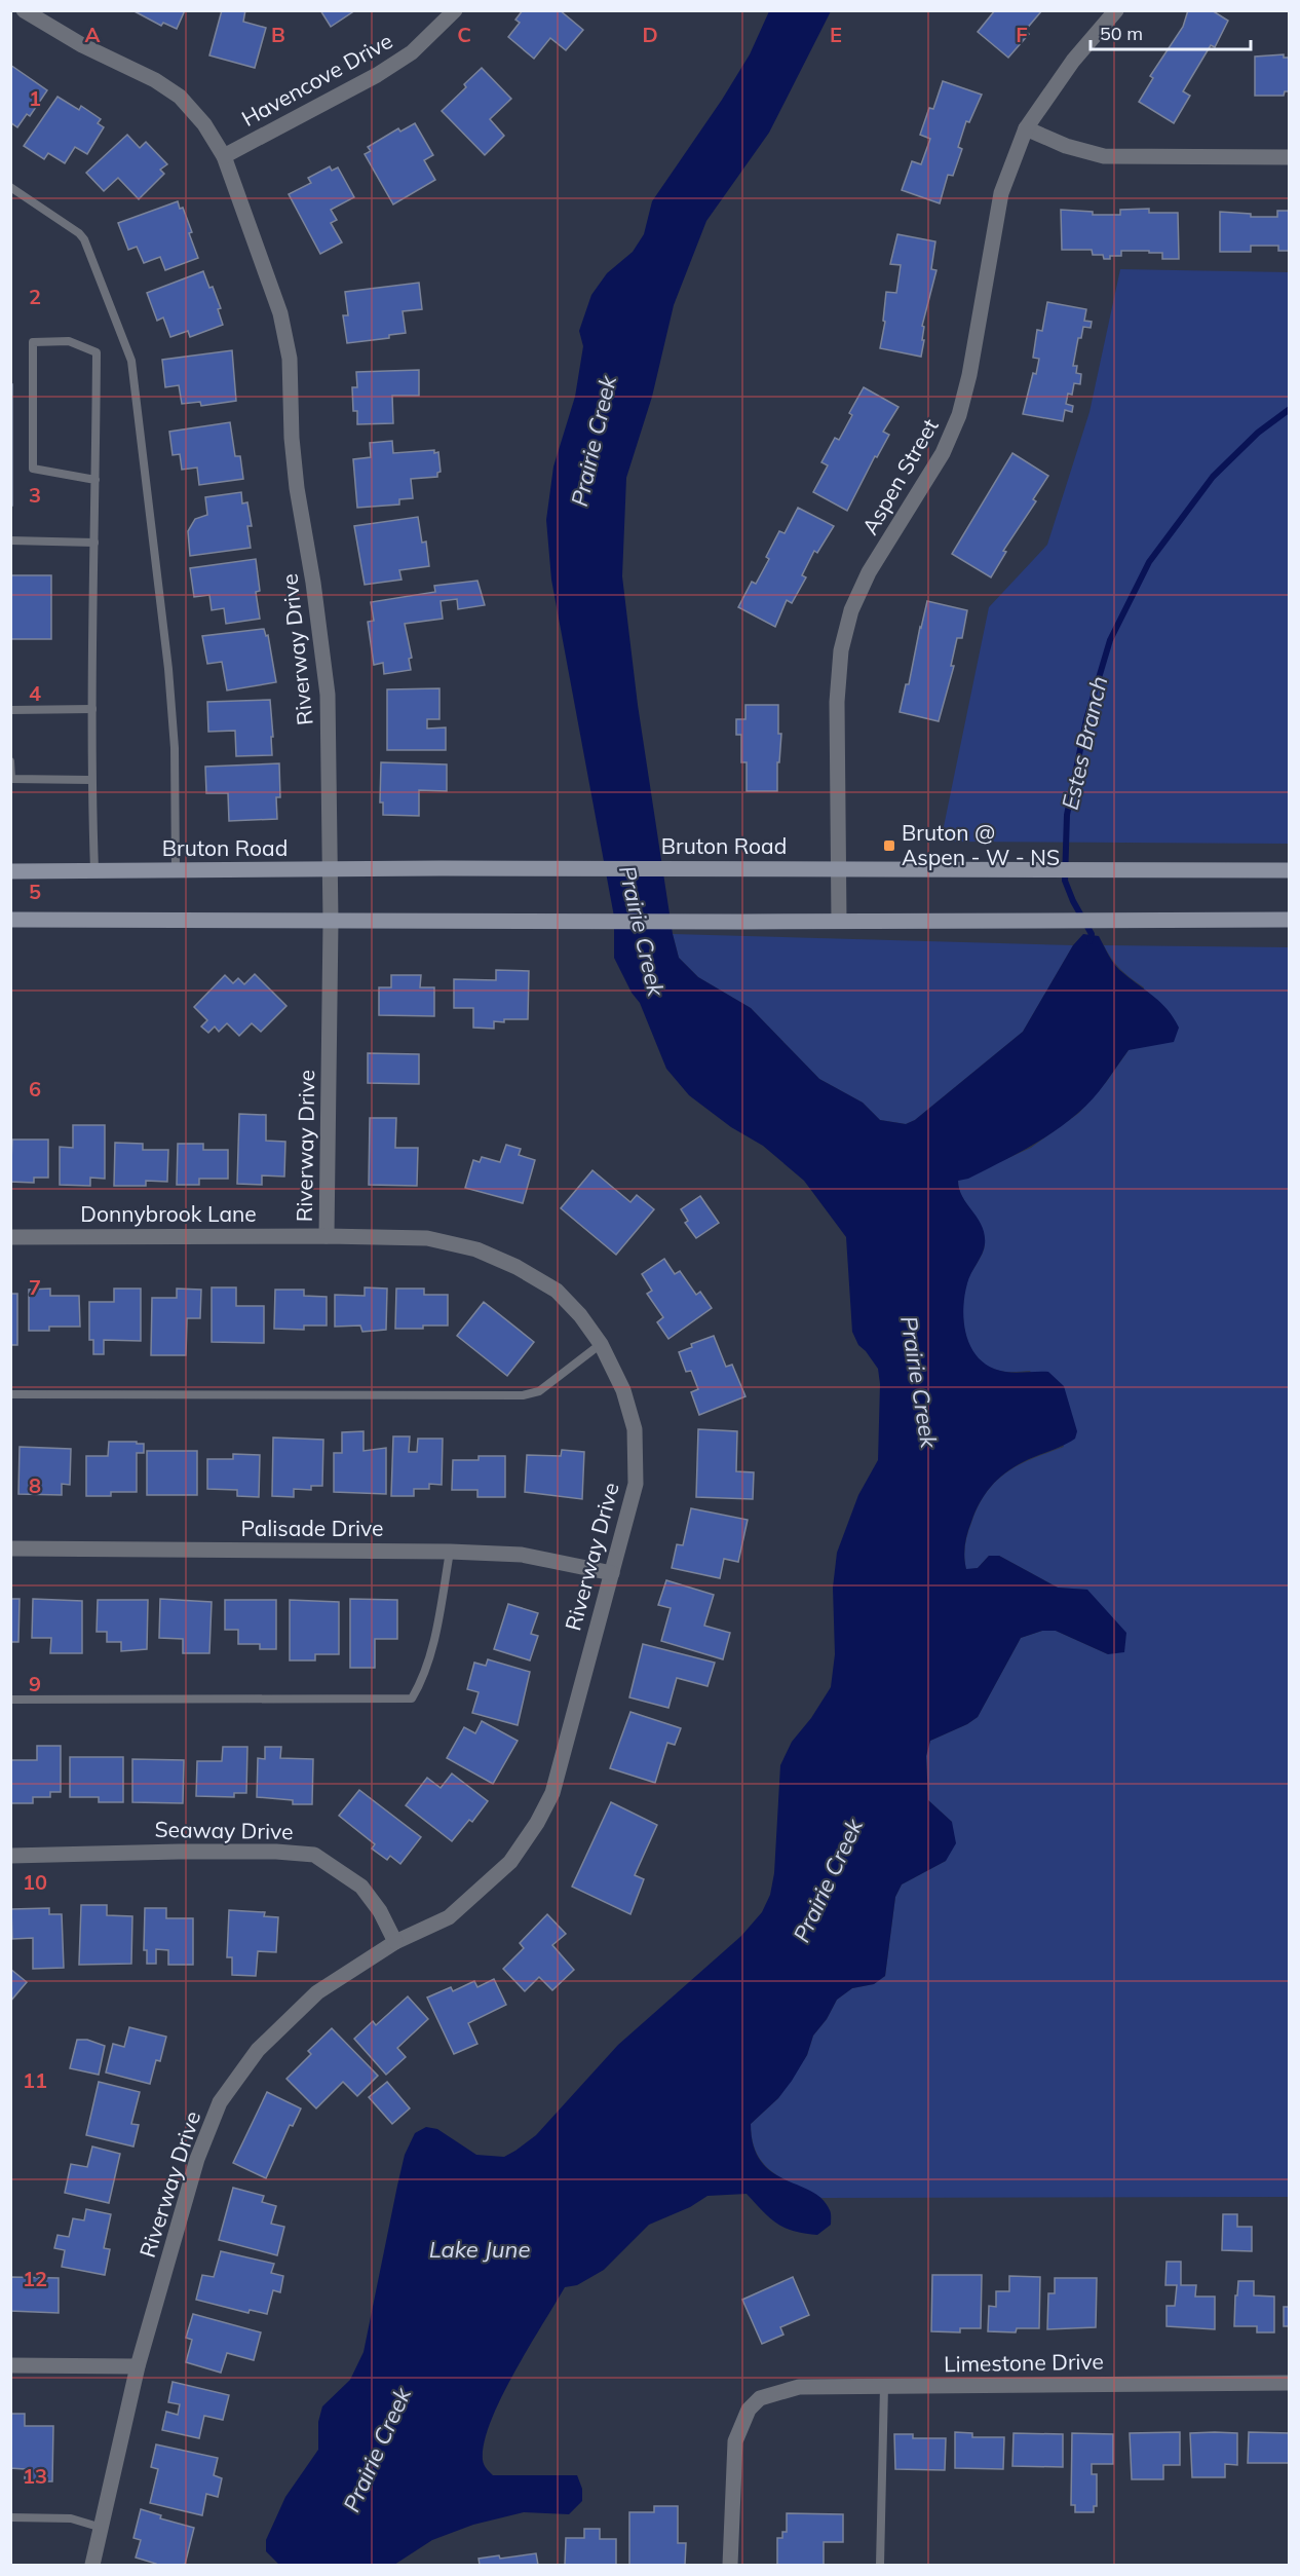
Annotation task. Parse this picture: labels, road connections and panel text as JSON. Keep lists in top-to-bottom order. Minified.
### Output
{"streets":{"main road":["Bruton Road"],"street":["Havencove Drive","Aspen Street","Riverway Drive","Donnybrook Lane","Palisade Drive","Seaway Drive","Limestone Drive"]},"crossings":[["Havencove Drive","Riverway Drive"],["Aspen Street","Bruton Road"],["Riverway Drive","Bruton Road"],["Riverway Drive","Donnybrook Lane"],["Riverway Drive","Palisade Drive"],["Riverway Drive","Seaway Drive"]],"water":["Prairie Creek","Estes Branch","Lake June"],"places":{"transit":["Bruton @ Aspen - W - NS"]},"scale_bar":"50 m","grid":{"columns":["A","B","C","D","E","F"],"rows":["1","2","3","4","5","6","7","8","9","10","11","12","13"]}}
